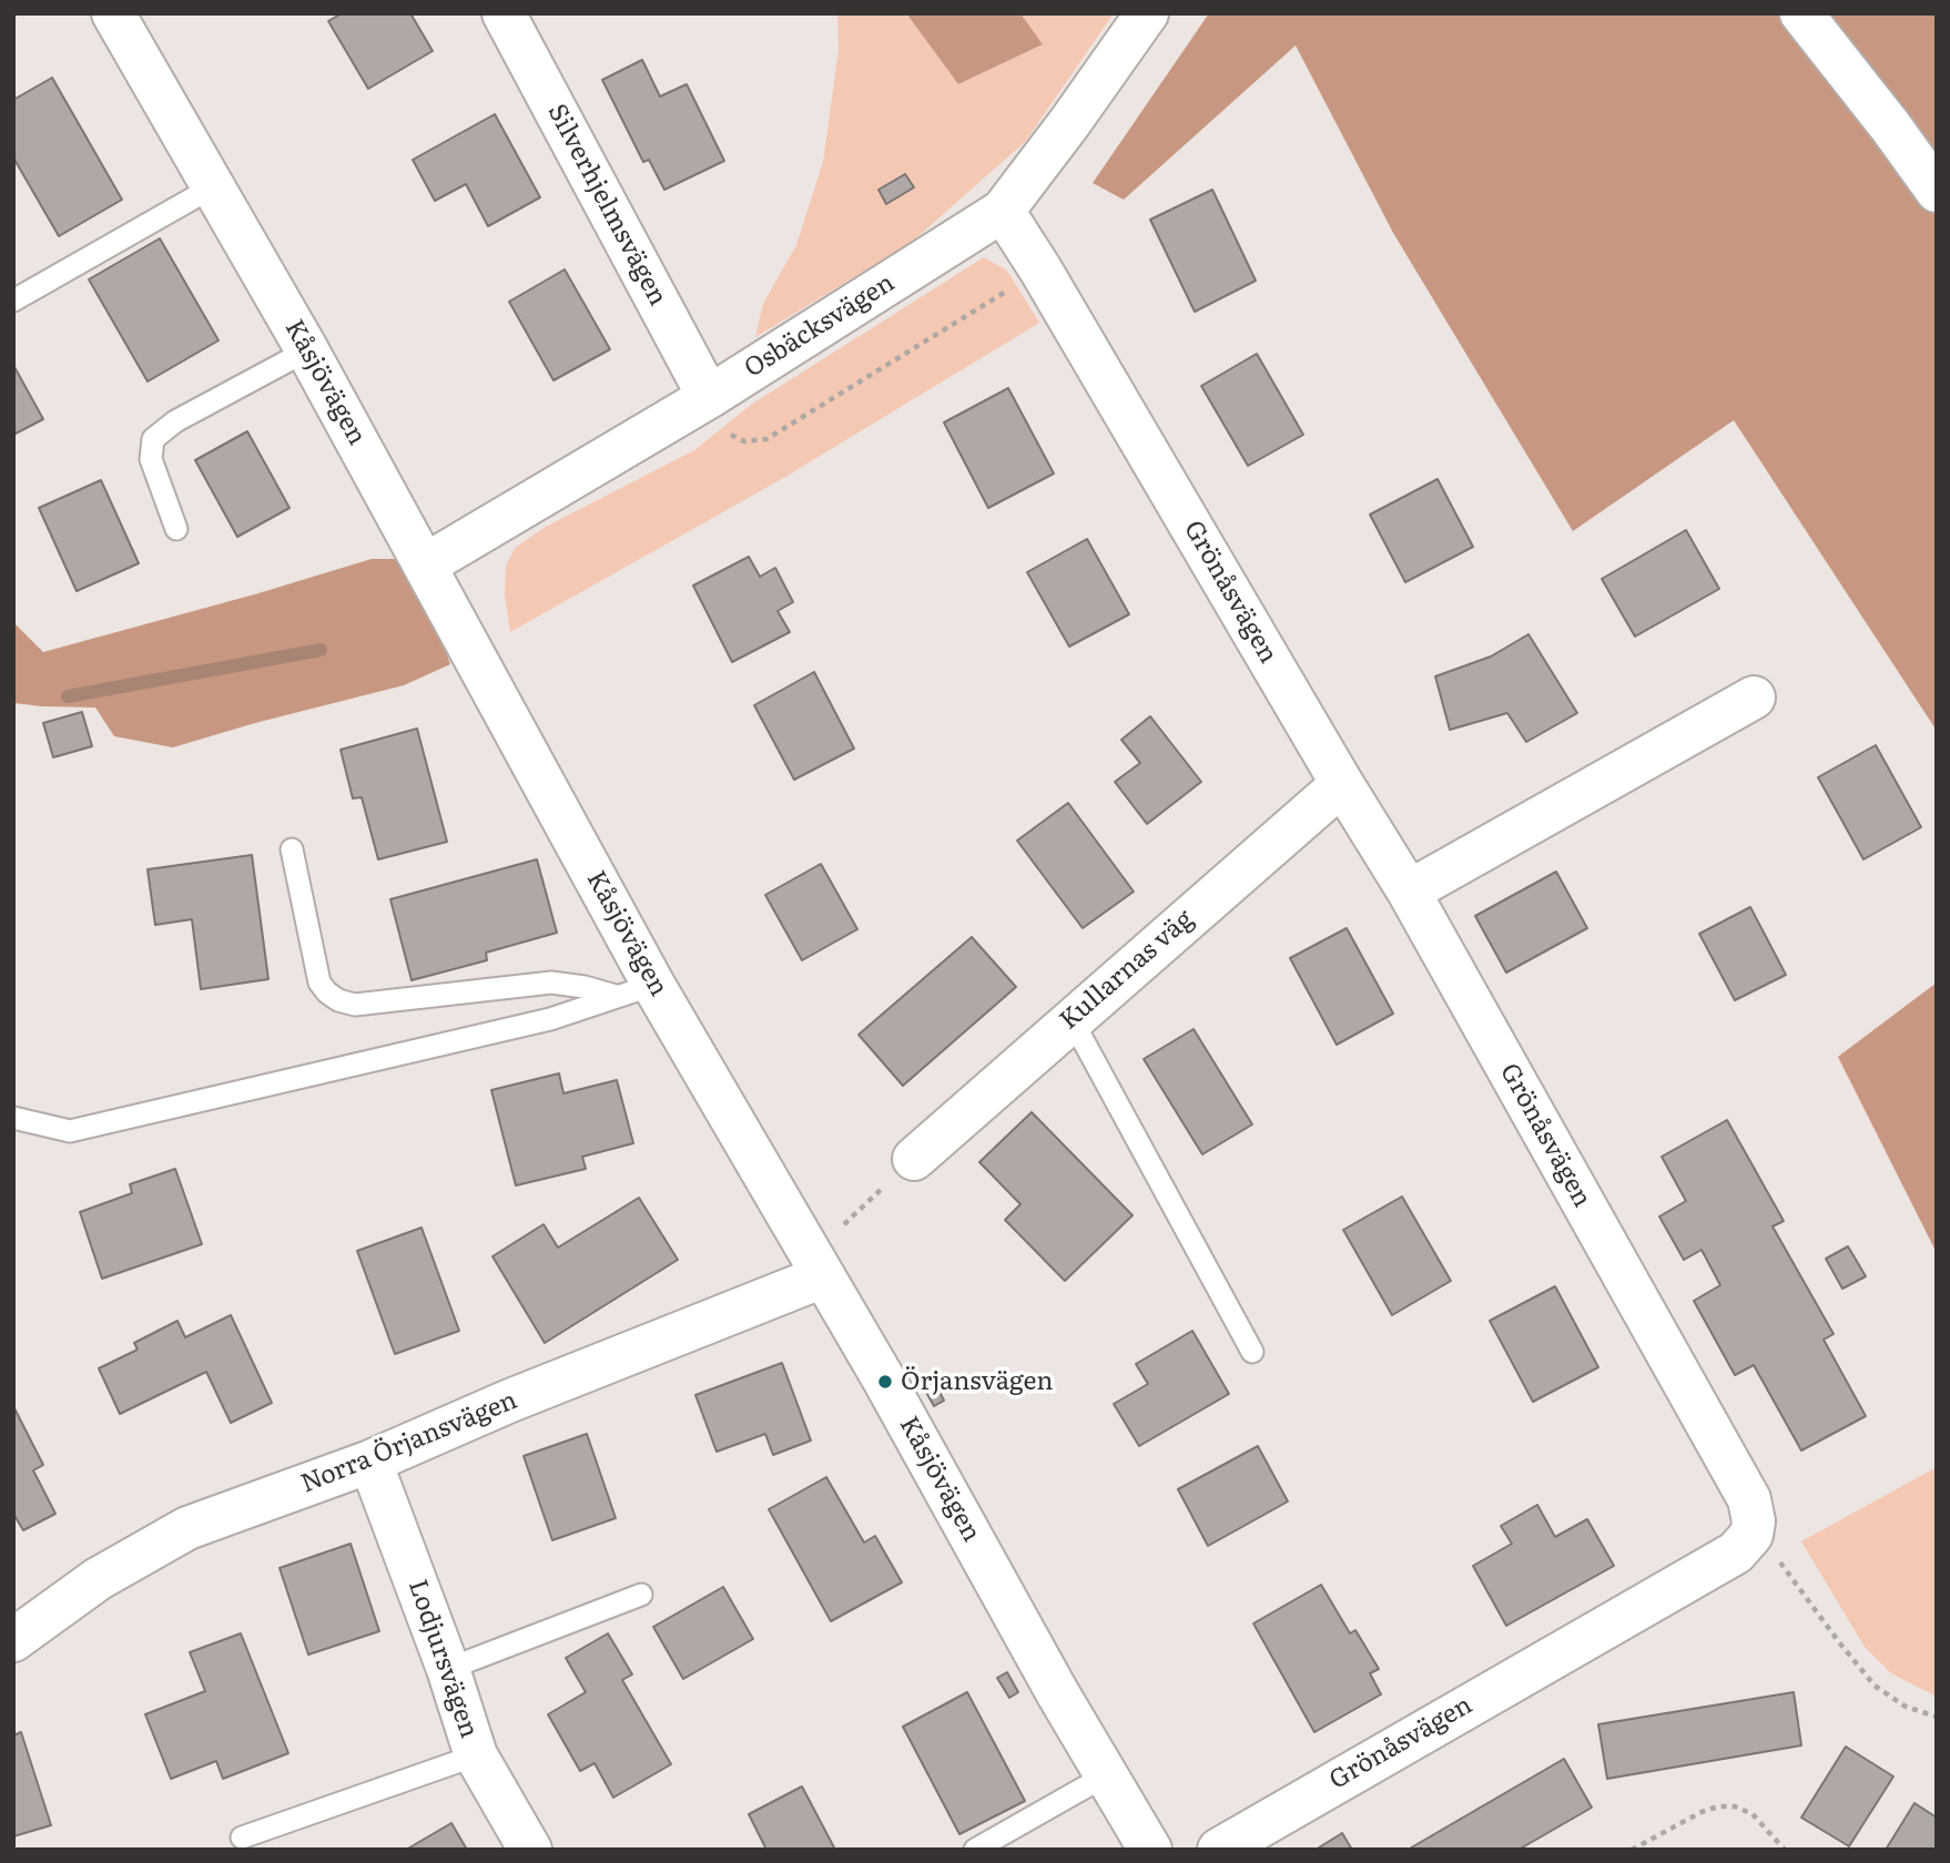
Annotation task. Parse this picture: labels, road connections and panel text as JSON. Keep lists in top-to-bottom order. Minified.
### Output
{"streets":{"street":["Silverhjelmsvägen","Osbäcksvägen","Kåsjövägen","Grönåsvägen","Kullarnas väg","Norra Örjansvägen","Lodjursvägen"]},"crossings":[["Silverhjelmsvägen","Osbäcksvägen"],["Osbäcksvägen","Kåsjövägen"],["Osbäcksvägen","Grönåsvägen"],["Kåsjövägen","Norra Örjansvägen"],["Grönåsvägen","Kullarnas väg"],["Norra Örjansvägen","Lodjursvägen"]],"places":["Örjansvägen"]}
